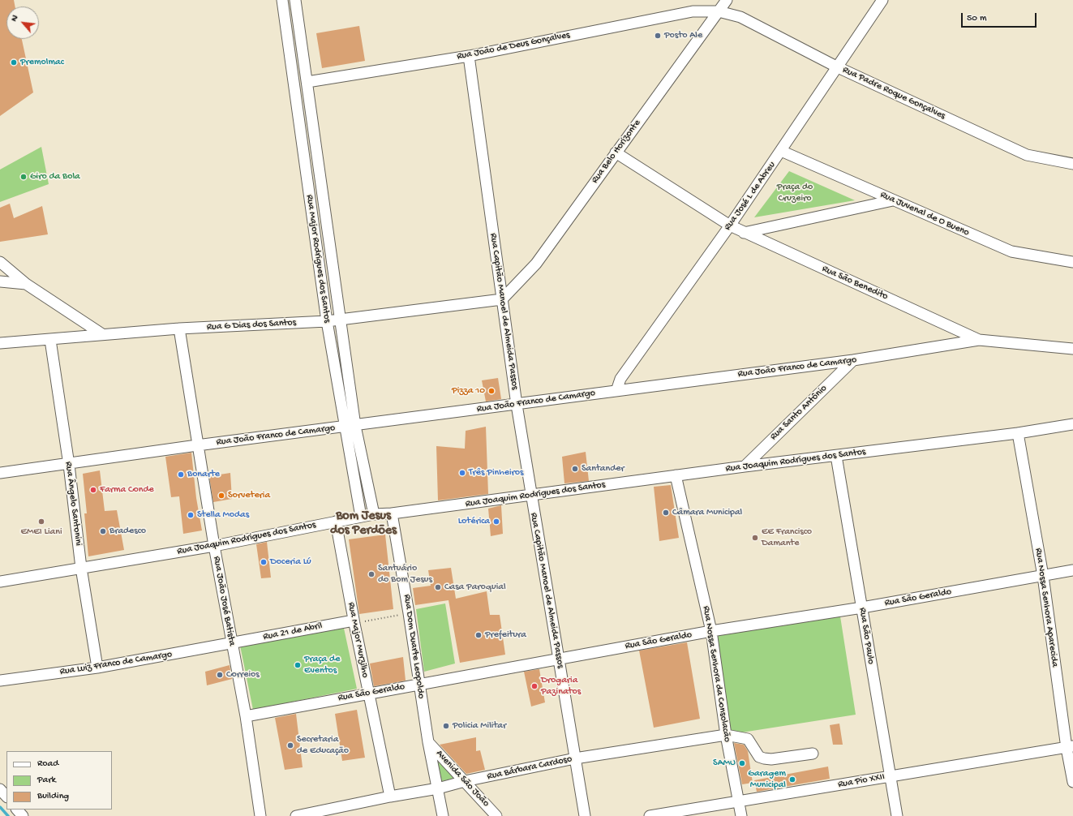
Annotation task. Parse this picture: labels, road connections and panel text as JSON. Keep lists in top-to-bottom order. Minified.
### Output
{"streets":{"street":["Rua João de Deus Gonçalves","Rua Padre Roque Gonçalves","Rua Belo Horizonte","Rua José L de Abreu","Rua Juvenal de O Bueno","Rua Major Rodrigues dos Santos","Rua São Benedito","Rua Capitão Manoel de Almeida Passos","Rua G Dias dos Santos","Rua João Franco de Camargo","Rua Santo Antônio","Rua Joaquim Rodrigues dos Santos","Rua Ângelo Santonini","Rua São Geraldo","Rua João José Batista","Rua Nossa Senhora Aparecida","Rua 21 de Abril","Rua São Paulo","Rua Major Murzilho","Rua Dom Duarte Leopoldo","Rua Luiz Franco de Camargo","Rua Nossa Senhora da Consolacão","Rua Bárbara Cardoso","Avenida São João","Rua Pio XXII"]},"crossings":[["Rua João de Deus Gonçalves","Rua Padre Roque Gonçalves"],["Rua João de Deus Gonçalves","Rua Belo Horizonte"],["Rua João de Deus Gonçalves","Rua Major Rodrigues dos Santos"],["Rua João de Deus Gonçalves","Rua Capitão Manoel de Almeida Passos"],["Rua Padre Roque Gonçalves","Rua Belo Horizonte"],["Rua Padre Roque Gonçalves","Rua José L de Abreu"],["Rua Belo Horizonte","Rua Capitão Manoel de Almeida Passos"],["Rua Belo Horizonte","Rua G Dias dos Santos"],["Rua José L de Abreu","Rua Juvenal de O Bueno"],["Rua José L de Abreu","Rua São Benedito"],["Rua José L de Abreu","Rua João Franco de Camargo"],["Rua Major Rodrigues dos Santos","Rua G Dias dos Santos"],["Rua Major Rodrigues dos Santos","Rua João Franco de Camargo"],["Rua Major Rodrigues dos Santos","Rua Joaquim Rodrigues dos Santos"],["Rua São Benedito","Rua João Franco de Camargo"],["Rua Capitão Manoel de Almeida Passos","Rua G Dias dos Santos"],["Rua Capitão Manoel de Almeida Passos","Rua João Franco de Camargo"],["Rua Capitão Manoel de Almeida Passos","Rua Joaquim Rodrigues dos Santos"],["Rua Capitão Manoel de Almeida Passos","Rua São Geraldo"],["Rua Capitão Manoel de Almeida Passos","Rua Bárbara Cardoso"],["Rua G Dias dos Santos","Rua Ângelo Santonini"],["Rua G Dias dos Santos","Rua João José Batista"],["Rua João Franco de Camargo","Rua Santo Antônio"],["Rua João Franco de Camargo","Rua Ângelo Santonini"],["Rua João Franco de Camargo","Rua João José Batista"],["Rua Santo Antônio","Rua Joaquim Rodrigues dos Santos"],["Rua Joaquim Rodrigues dos Santos","Rua Ângelo Santonini"],["Rua Joaquim Rodrigues dos Santos","Rua João José Batista"],["Rua Joaquim Rodrigues dos Santos","Rua Nossa Senhora Aparecida"],["Rua Joaquim Rodrigues dos Santos","Rua São Paulo"],["Rua Joaquim Rodrigues dos Santos","Rua Major Murzilho"],["Rua Joaquim Rodrigues dos Santos","Rua Dom Duarte Leopoldo"],["Rua Joaquim Rodrigues dos Santos","Rua Nossa Senhora da Consolacão"],["Rua Ângelo Santonini","Rua Luiz Franco de Camargo"],["Rua São Geraldo","Rua João José Batista"],["Rua São Geraldo","Rua Nossa Senhora Aparecida"],["Rua São Geraldo","Rua São Paulo"],["Rua São Geraldo","Rua Major Murzilho"],["Rua São Geraldo","Rua Dom Duarte Leopoldo"],["Rua São Geraldo","Rua Nossa Senhora da Consolacão"],["Rua João José Batista","Rua 21 de Abril"],["Rua João José Batista","Rua Luiz Franco de Camargo"],["Rua Nossa Senhora Aparecida","Rua Pio XXII"],["Rua 21 de Abril","Rua Major Murzilho"],["Rua 21 de Abril","Rua Luiz Franco de Camargo"],["Rua São Paulo","Rua Pio XXII"],["Rua Major Murzilho","Rua Bárbara Cardoso"],["Rua Dom Duarte Leopoldo","Rua Bárbara Cardoso"],["Rua Dom Duarte Leopoldo","Avenida São João"],["Rua Nossa Senhora da Consolacão","Rua Bárbara Cardoso"],["Rua Nossa Senhora da Consolacão","Rua Pio XXII"],["Rua Bárbara Cardoso","Avenida São João"]],"districts":["Bom Jesus dos Perdões"],"parks":["Praça do Cruzeiro"],"places":["Posto Ale","Premolmac","Giro da Bola","Pizza 10","Santander","Três Pinheiros","Bonarte","Farma Conde","Sorveteria","Câmara Municipal","Stella Modas","EMEI Liani","Lotérica","Bradesco","EE Francisco Damante","Doceria Lú","Santuário do Bom Jesus","Casa Paroquial","Prefeitura","Praça de Eventos","Correios","Drogaria Pazinatos","Policia Militar","Secretaria de Educação","SAMU","Garagem Municipal"],"legend":["Road","Park","Building"],"scale_bar":"50 m","north":"top left"}
